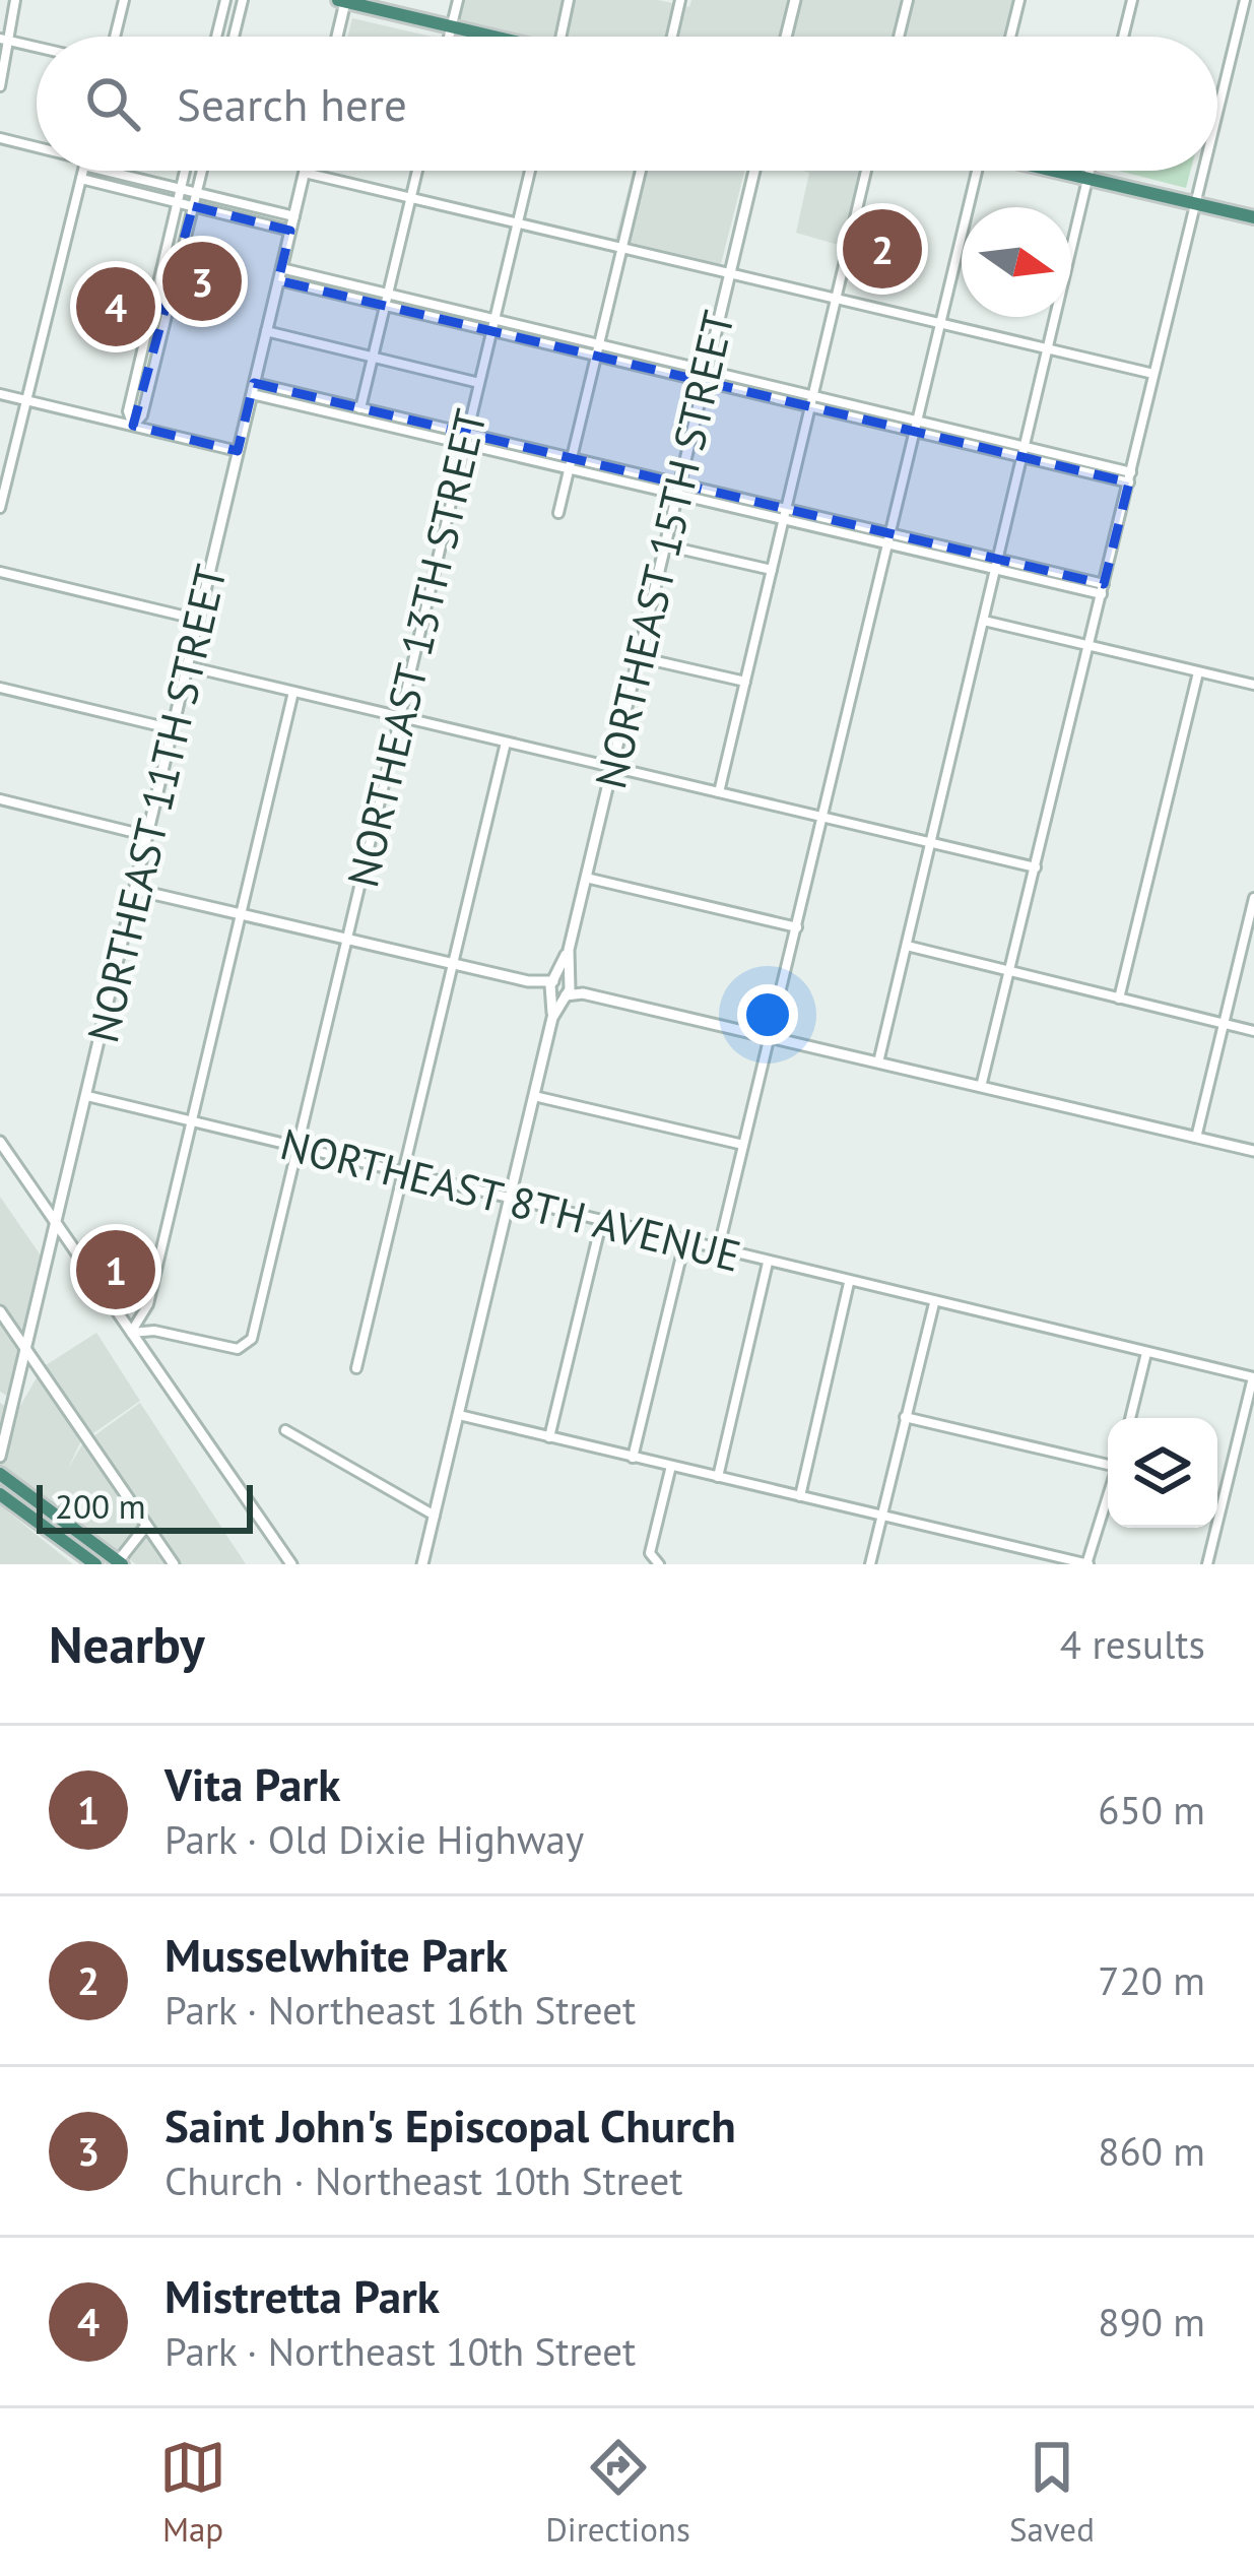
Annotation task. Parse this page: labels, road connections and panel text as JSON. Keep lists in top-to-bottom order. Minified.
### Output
{"streets":{"street":["NORTHEAST 15TH STREET","NORTHEAST 13TH STREET","NORTHEAST 11TH STREET","NORTHEAST 8TH AVENUE"]},"crossings":[["NORTHEAST 15TH STREET","NORTHEAST 8TH AVENUE"],["NORTHEAST 13TH STREET","NORTHEAST 8TH AVENUE"],["NORTHEAST 11TH STREET","NORTHEAST 8TH AVENUE"]],"scale_bar":"200 m","north":"right","page":{"search":"Search here","pins":["2","3","4","1"],"scale":"200 m","heading":["Nearby","4 results"],"list":[{"mark":"1","name":"Vita Park","note":"Park · Old Dixie Highway","value":"650 m"},{"mark":"2","name":"Musselwhite Park","note":"Park · Northeast 16th Street","value":"720 m"},{"mark":"3","name":"Saint John's Episcopal Church","note":"Church · Northeast 10th Street","value":"860 m"},{"mark":"4","name":"Mistretta Park","note":"Park · Northeast 10th Street","value":"890 m"}],"nav":["Map","Directions","Saved"]}}
